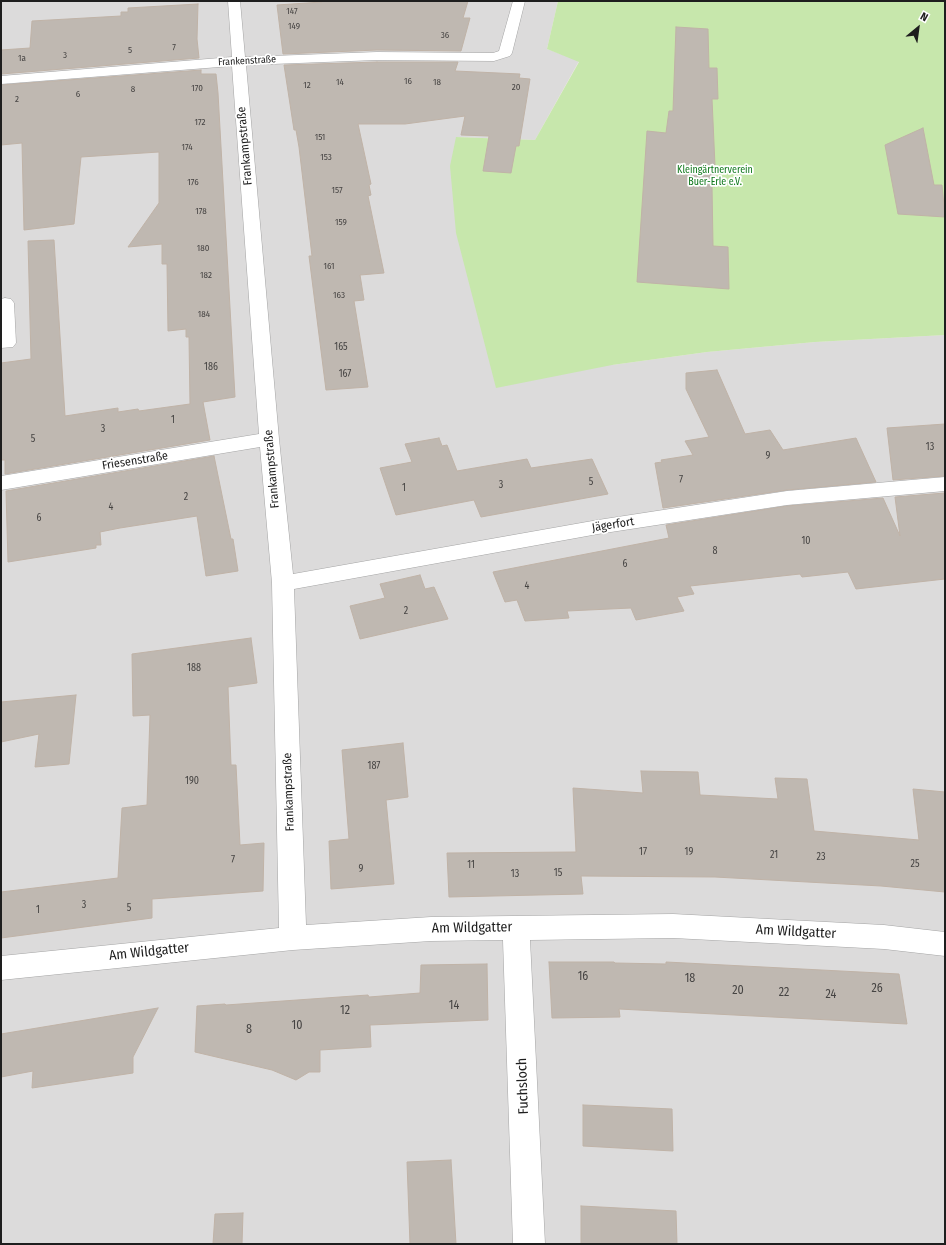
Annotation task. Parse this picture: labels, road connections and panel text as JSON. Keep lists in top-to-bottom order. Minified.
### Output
{"streets":{"street":["Frankenstraße","Frankampstraße","Friesenstraße","Jägerfort","Am Wildgatter","Fuchsloch"]},"crossings":[["Frankenstraße","Frankampstraße"],["Frankampstraße","Friesenstraße"],["Frankampstraße","Jägerfort"],["Frankampstraße","Am Wildgatter"],["Am Wildgatter","Fuchsloch"]],"parks":["Kleingärtnerverein Buer-Erle e.V."],"house_numbers":["147","149","36","7","5","3","1a","16","14","18","12","20","170","8","6","2","172","151","174","153","176","157","178","159","180","161","182","163","184","165","186","167","1","3","5","13","9","7","5","3","1","2","4","6","10","8","6","4","2","188","187","190","17","19","21","23","7","25","11","9","15","13","3","5","1","16","18","26","20","22","24","14","12","10","8"],"north":"top right"}
